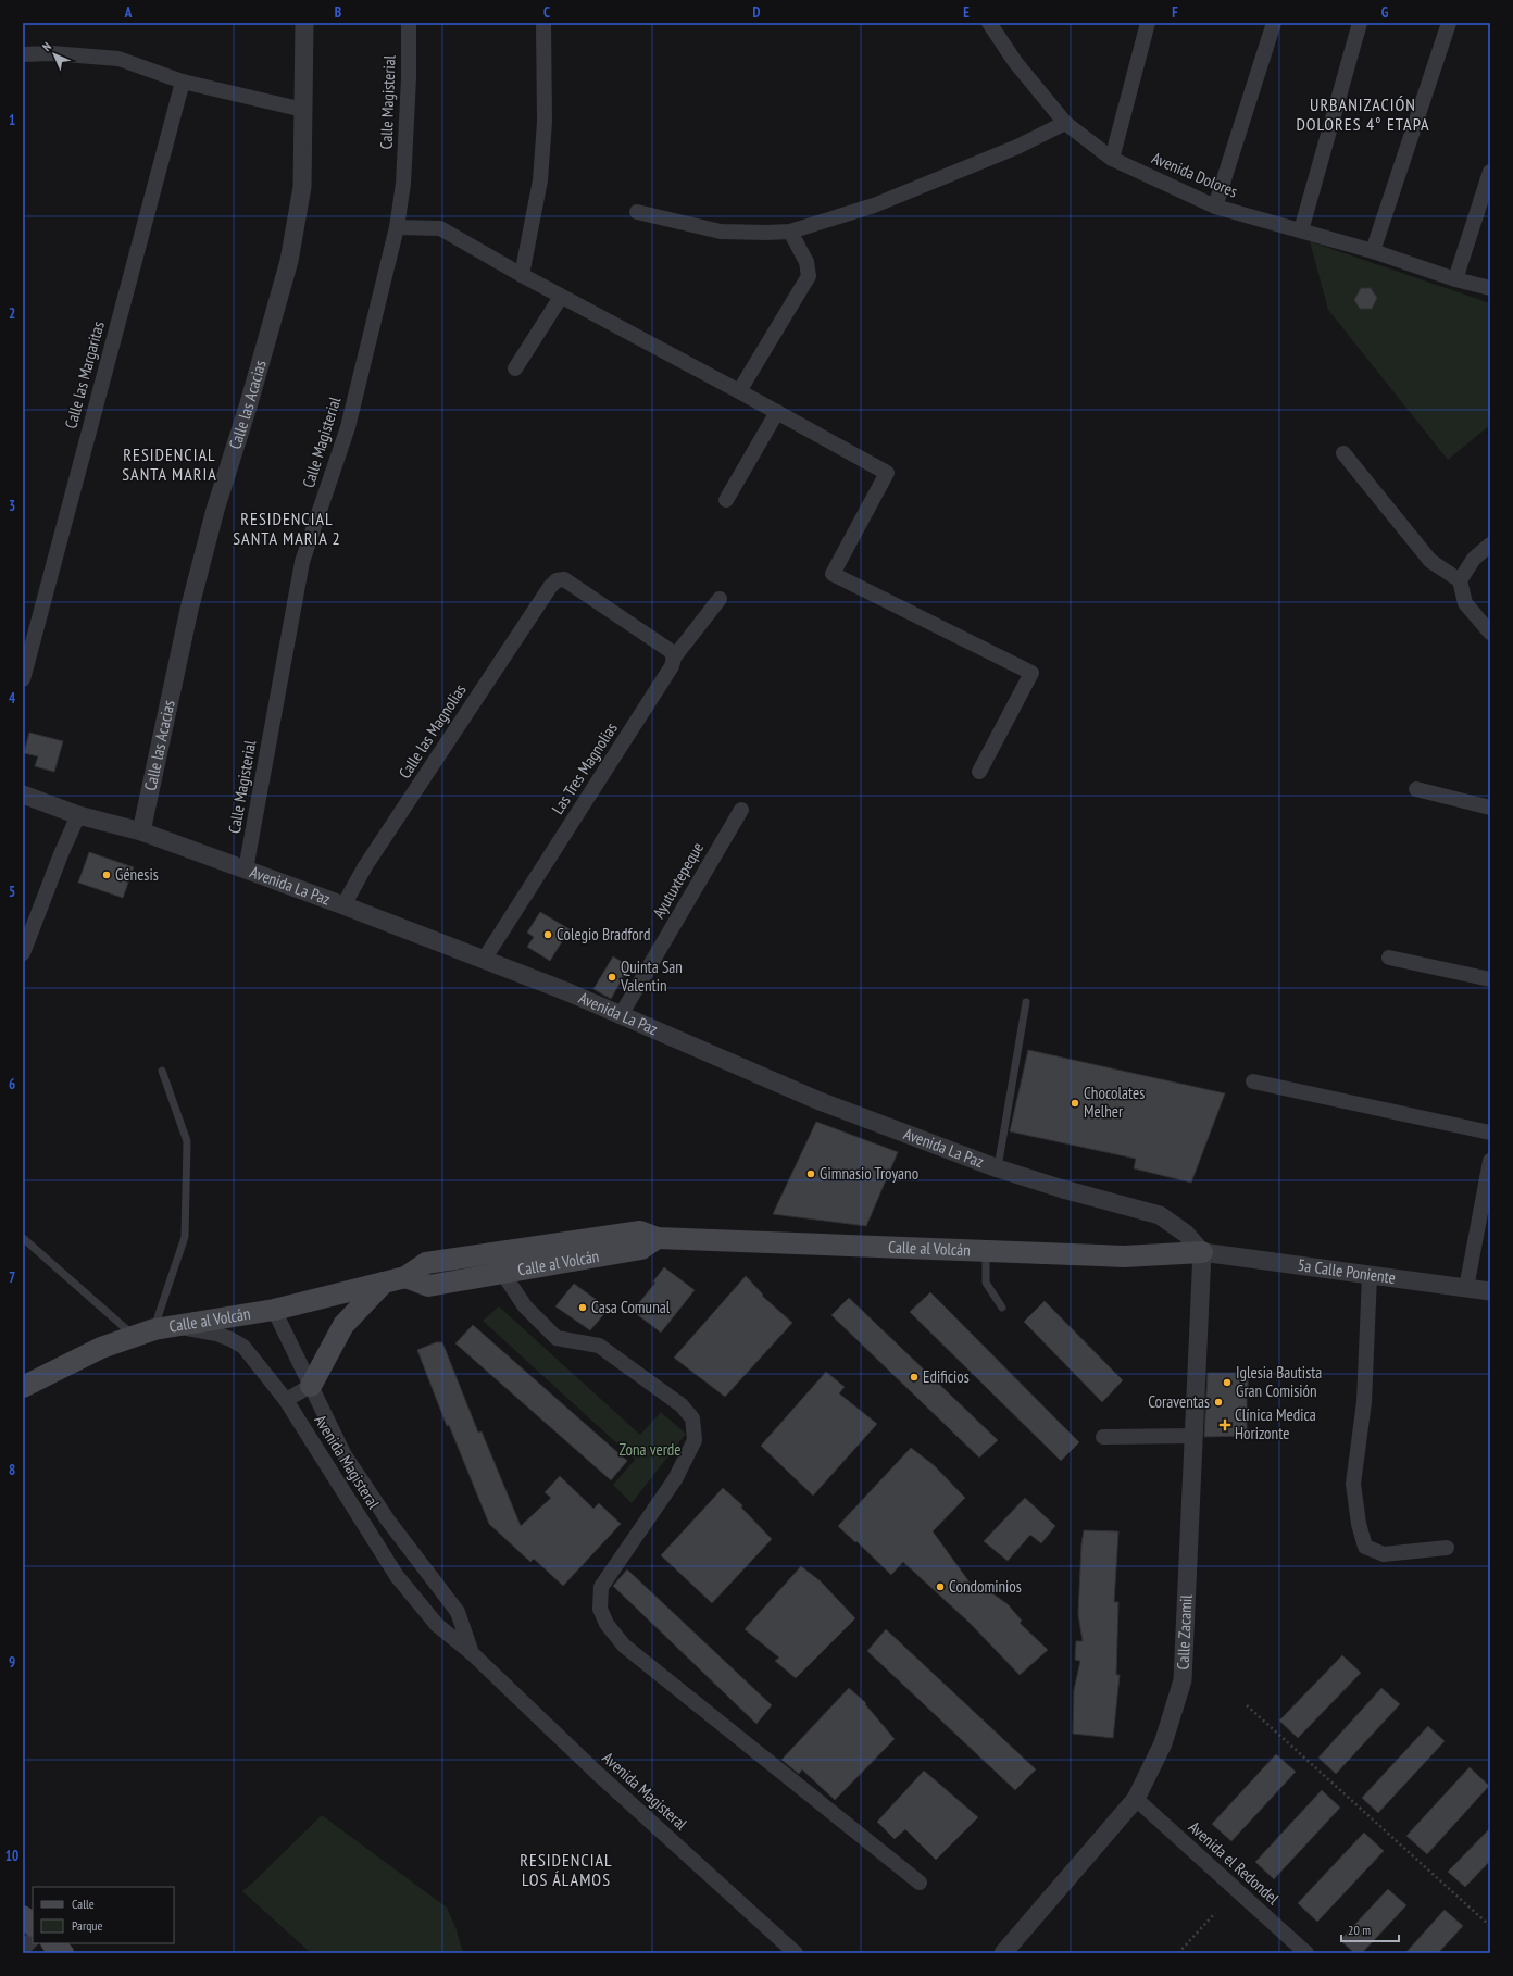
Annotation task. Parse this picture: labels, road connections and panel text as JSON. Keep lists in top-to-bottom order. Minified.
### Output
{"streets":{"main road":["Calle al Volcán"],"street":["Calle Magisterial","Avenida Dolores","Calle las Margaritas","Calle las Acacias","Calle las Magnolias","Las Tres Magnolias","Ayutuxtepeque","Avenida La Paz","5a Calle Poniente","Avenida Magisteral","Calle Zacamil","Avenida el Redondel"]},"crossings":[["Calle Magisterial","Avenida La Paz"],["Calle las Acacias","Avenida La Paz"],["Calle las Magnolias","Las Tres Magnolias"],["Calle las Magnolias","Avenida La Paz"],["Las Tres Magnolias","Avenida La Paz"],["Ayutuxtepeque","Avenida La Paz"],["Avenida La Paz","Calle al Volcán"],["Avenida La Paz","5a Calle Poniente"],["Avenida La Paz","Calle Zacamil"],["Calle al Volcán","5a Calle Poniente"],["Calle al Volcán","Avenida Magisteral"],["Calle al Volcán","Calle Zacamil"],["5a Calle Poniente","Calle Zacamil"],["Calle Zacamil","Avenida el Redondel"]],"districts":["URBANIZACIÓN DOLORES 4° ETAPA","RESIDENCIAL SANTA MARIA","RESIDENCIAL SANTA MARIA 2","RESIDENCIAL LOS ÁLAMOS"],"parks":["Zona verde"],"places":{"other":["Génesis","Colegio Bradford","Quinta San Valentin","Chocolates Melher","Gimnasio Troyano","Casa Comunal","Edificios","Iglesia Bautista Gran Comisión","Coraventas","Condominios"],"health":["Clínica Medica Horizonte"]},"legend":["Calle","Parque"],"scale_bar":"20 m","north":"top left","grid":{"columns":["A","B","C","D","E","F","G"],"rows":["1","2","3","4","5","6","7","8","9","10"]}}
